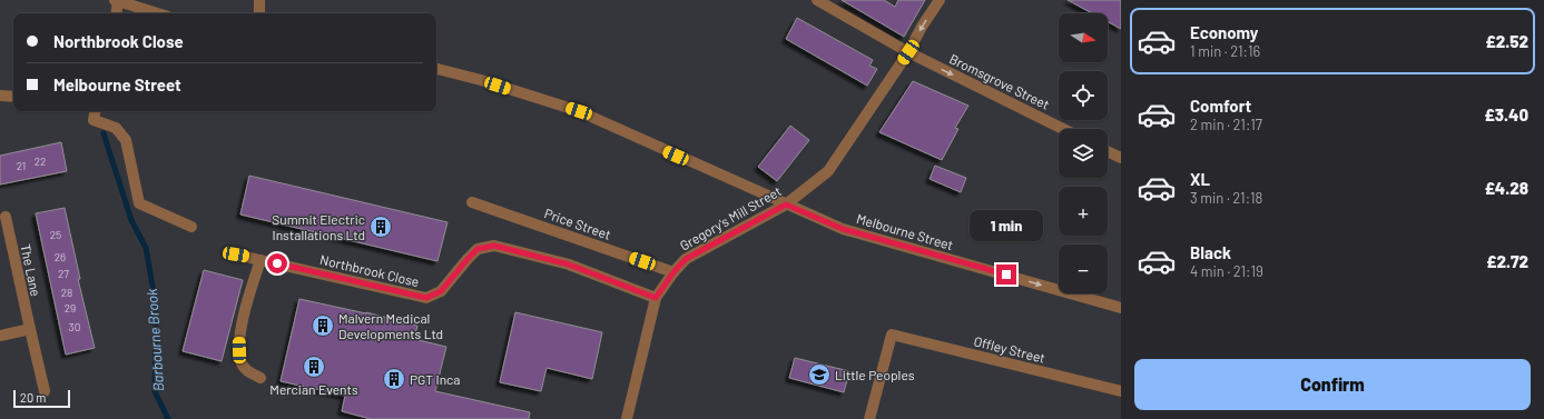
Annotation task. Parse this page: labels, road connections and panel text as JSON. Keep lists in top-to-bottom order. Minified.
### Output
{"streets":{"street":["Bromsgrove Street","Gregory's Mill Street","Price Street","Melbourne Street","The Lane","Northbrook Close","Offley Street"]},"crossings":[["Bromsgrove Street","Gregory's Mill Street"],["Gregory's Mill Street","Price Street"],["Gregory's Mill Street","Melbourne Street"],["Gregory's Mill Street","Northbrook Close"]],"one_way":["Bromsgrove Street","Melbourne Street"],"water":["Barbourne Brook"],"places":{"building":["Summit Electric Installations Ltd","Malvern Medical Developments Ltd","Mercian Events","PGT Inca"],"school or university":["Little Peoples"]},"house_numbers":["22","21","25","26","27","28","29","30"],"scale_bar":"20 m","north":"right","page":{"list":[{"name":"Economy","note":"1 min · 21:16","value":"£2.52"},{"name":"Comfort","note":"2 min · 21:17","value":"£3.40"},{"name":"XL","note":"3 min · 21:18","value":"£4.28"},{"name":"Black","note":"4 min · 21:19","value":"£2.72"}],"map_buttons":["+","−"],"banner":["Northbrook Close","Melbourne Street"],"bubble":"1 min","buttons":"Confirm","scale":"20 m"}}
